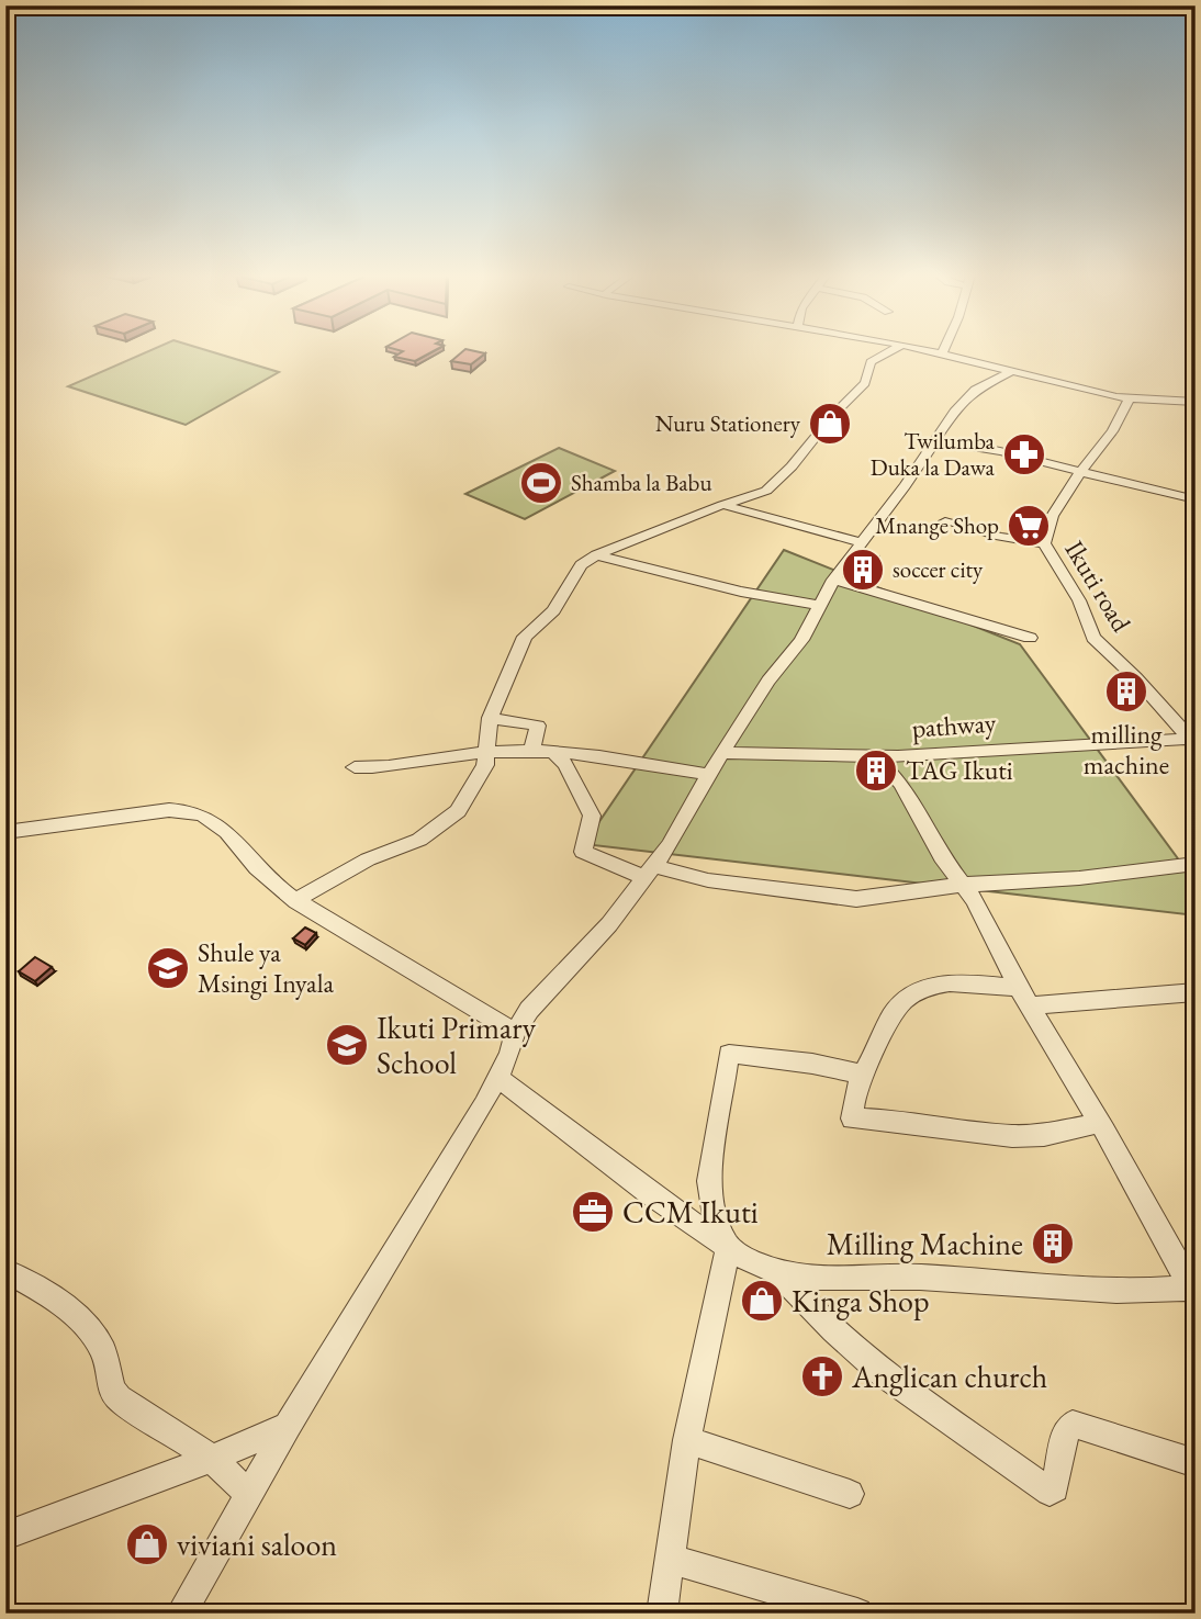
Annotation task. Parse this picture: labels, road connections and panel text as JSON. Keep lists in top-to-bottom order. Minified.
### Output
{"streets":{"street":["Ikuti road","pathway"]},"crossings":[["Ikuti road","pathway"]],"places":{"shop":["Nuru Stationery","Kinga Shop","viviani saloon"],"pharmacy":["Twilumba Duka la Dawa"],"sports":["Shamba la Babu"],"supermarket":["Mnange Shop"],"building":["soccer city","milling machine","TAG Ikuti","Milling Machine"],"school or university":["Shule ya Msingi Inyala","Ikuti Primary School"],"office":["CCM Ikuti"],"church":["Anglican church"]}}
